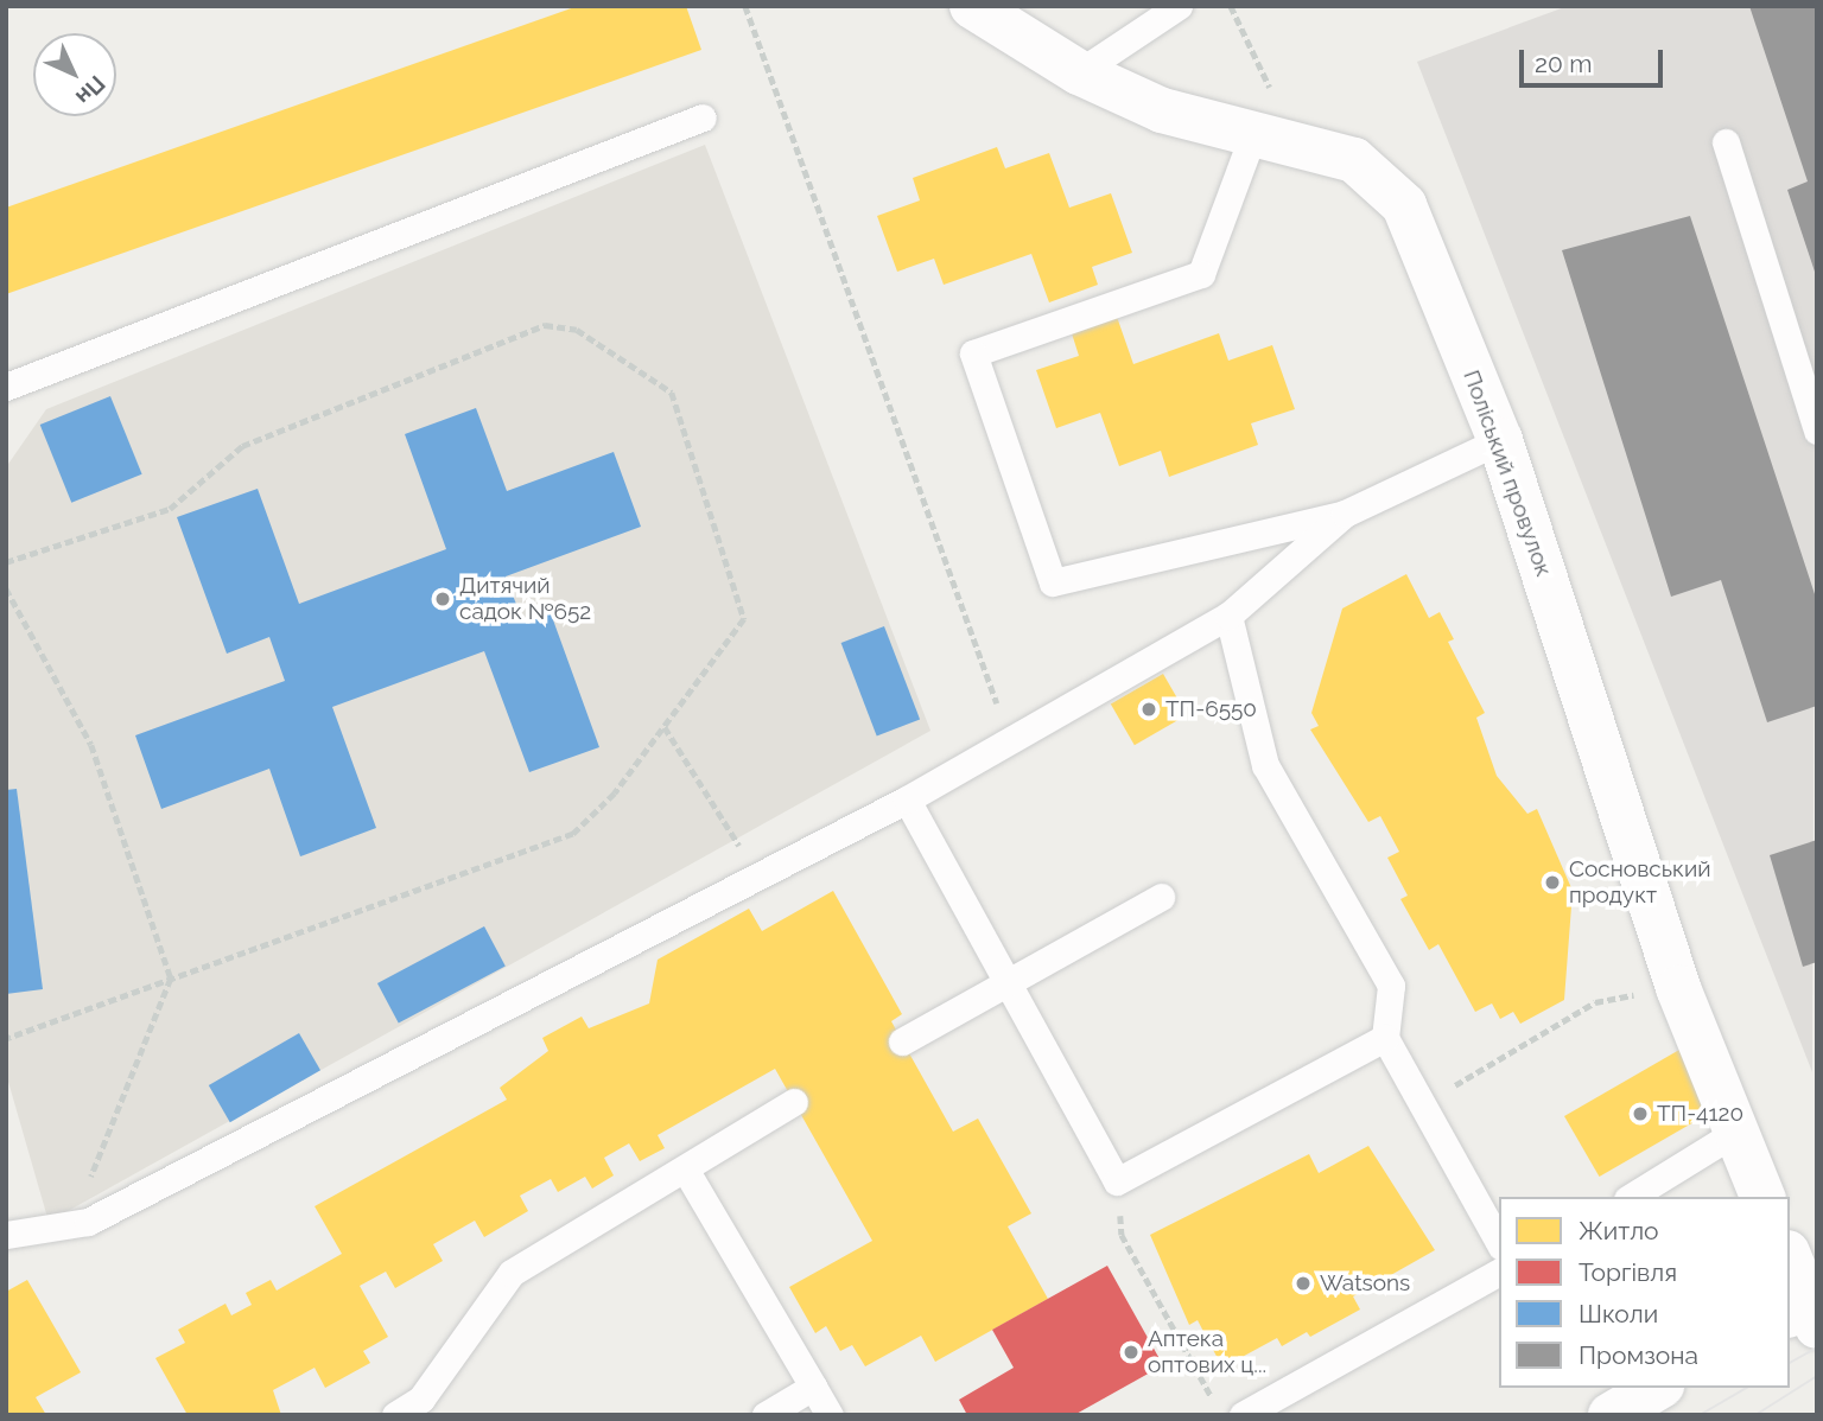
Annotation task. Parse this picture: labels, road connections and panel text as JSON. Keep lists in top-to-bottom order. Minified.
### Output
{"streets":{"street":["Поліський провулок"]},"places":["Дитячий садок №652","ТП-6550","Сосновський продукт","ТП-4120","Watsons","Аптека оптових ц..."],"legend":["Житло","Торгівля","Школи","Промзона"],"scale_bar":"20 m","north":"bottom right"}
